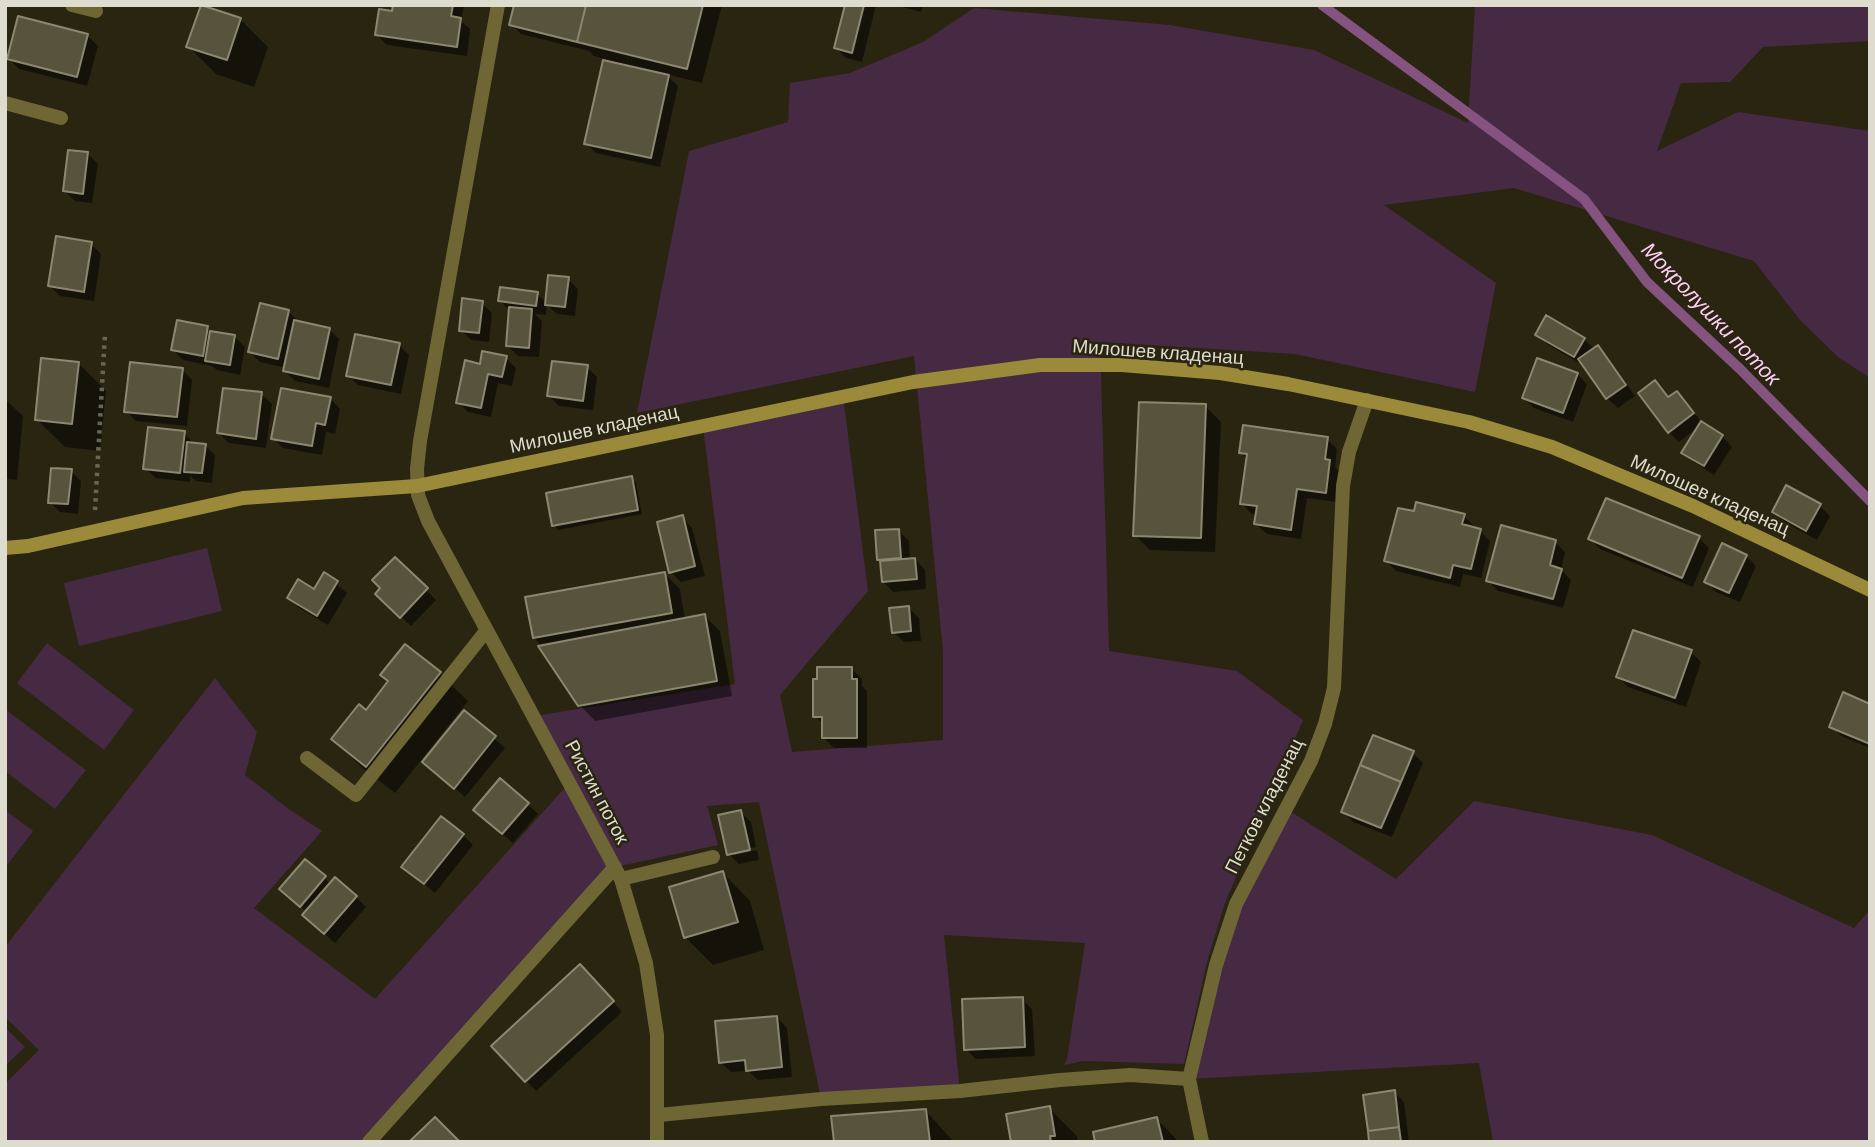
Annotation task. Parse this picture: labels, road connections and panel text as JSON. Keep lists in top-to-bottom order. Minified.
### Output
{"streets":{"street":["Милошев кладенац","Ристин поток","Петков кладенац"]},"crossings":[["Милошев кладенац","Ристин поток"],["Милошев кладенац","Петков кладенац"]],"water":["Мокролушки поток"]}
